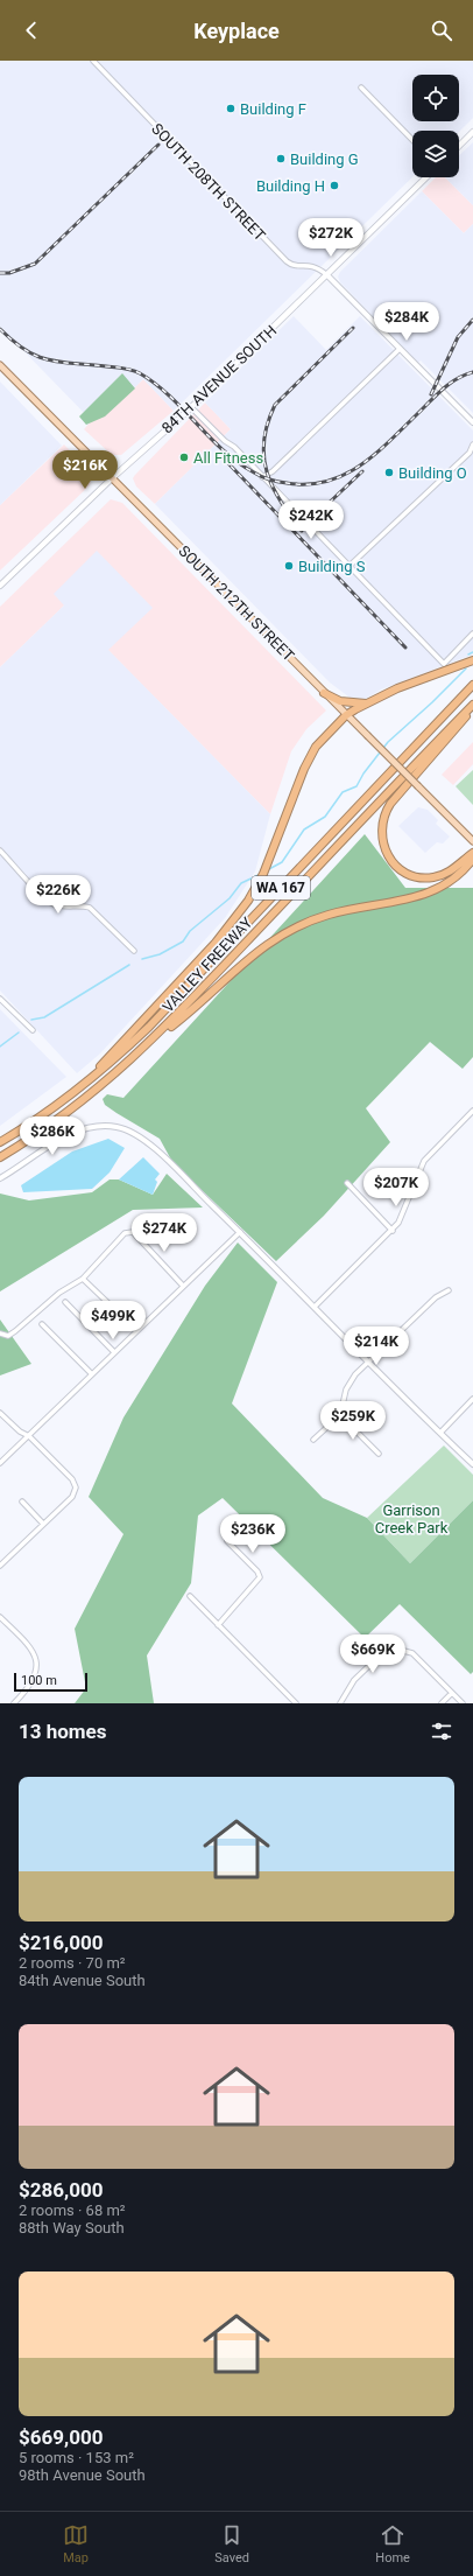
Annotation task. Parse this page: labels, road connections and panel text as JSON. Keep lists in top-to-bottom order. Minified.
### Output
{"streets":{"highway":["WA 167","VALLEY FREEWAY"],"main road":["84TH AVENUE SOUTH","SOUTH 212TH STREET"],"street":["SOUTH 208TH STREET"]},"crossings":[["SOUTH 208TH STREET","84TH AVENUE SOUTH"],["84TH AVENUE SOUTH","SOUTH 212TH STREET"]],"parks":["Garrison Creek Park"],"places":["Building F","Building G","Building H","All Fitness","Building O","Building S"],"scale_bar":"100 m","page":{"header":"Keyplace","price":["$272K","$284K","$216K","$242K","$226K","$286K","$207K","$274K","$499K","$214K","$259K","$236K","$669K"],"scale":"100 m","heading":"13 homes","list":[{"name":"$216,000","note":"2 rooms · 70 m² · 84th Avenue South"},{"name":"$286,000","note":"2 rooms · 68 m² · 88th Way South"},{"name":"$669,000","note":"5 rooms · 153 m² · 98th Avenue South"}],"tabs":["Map","Saved","Home"]}}
